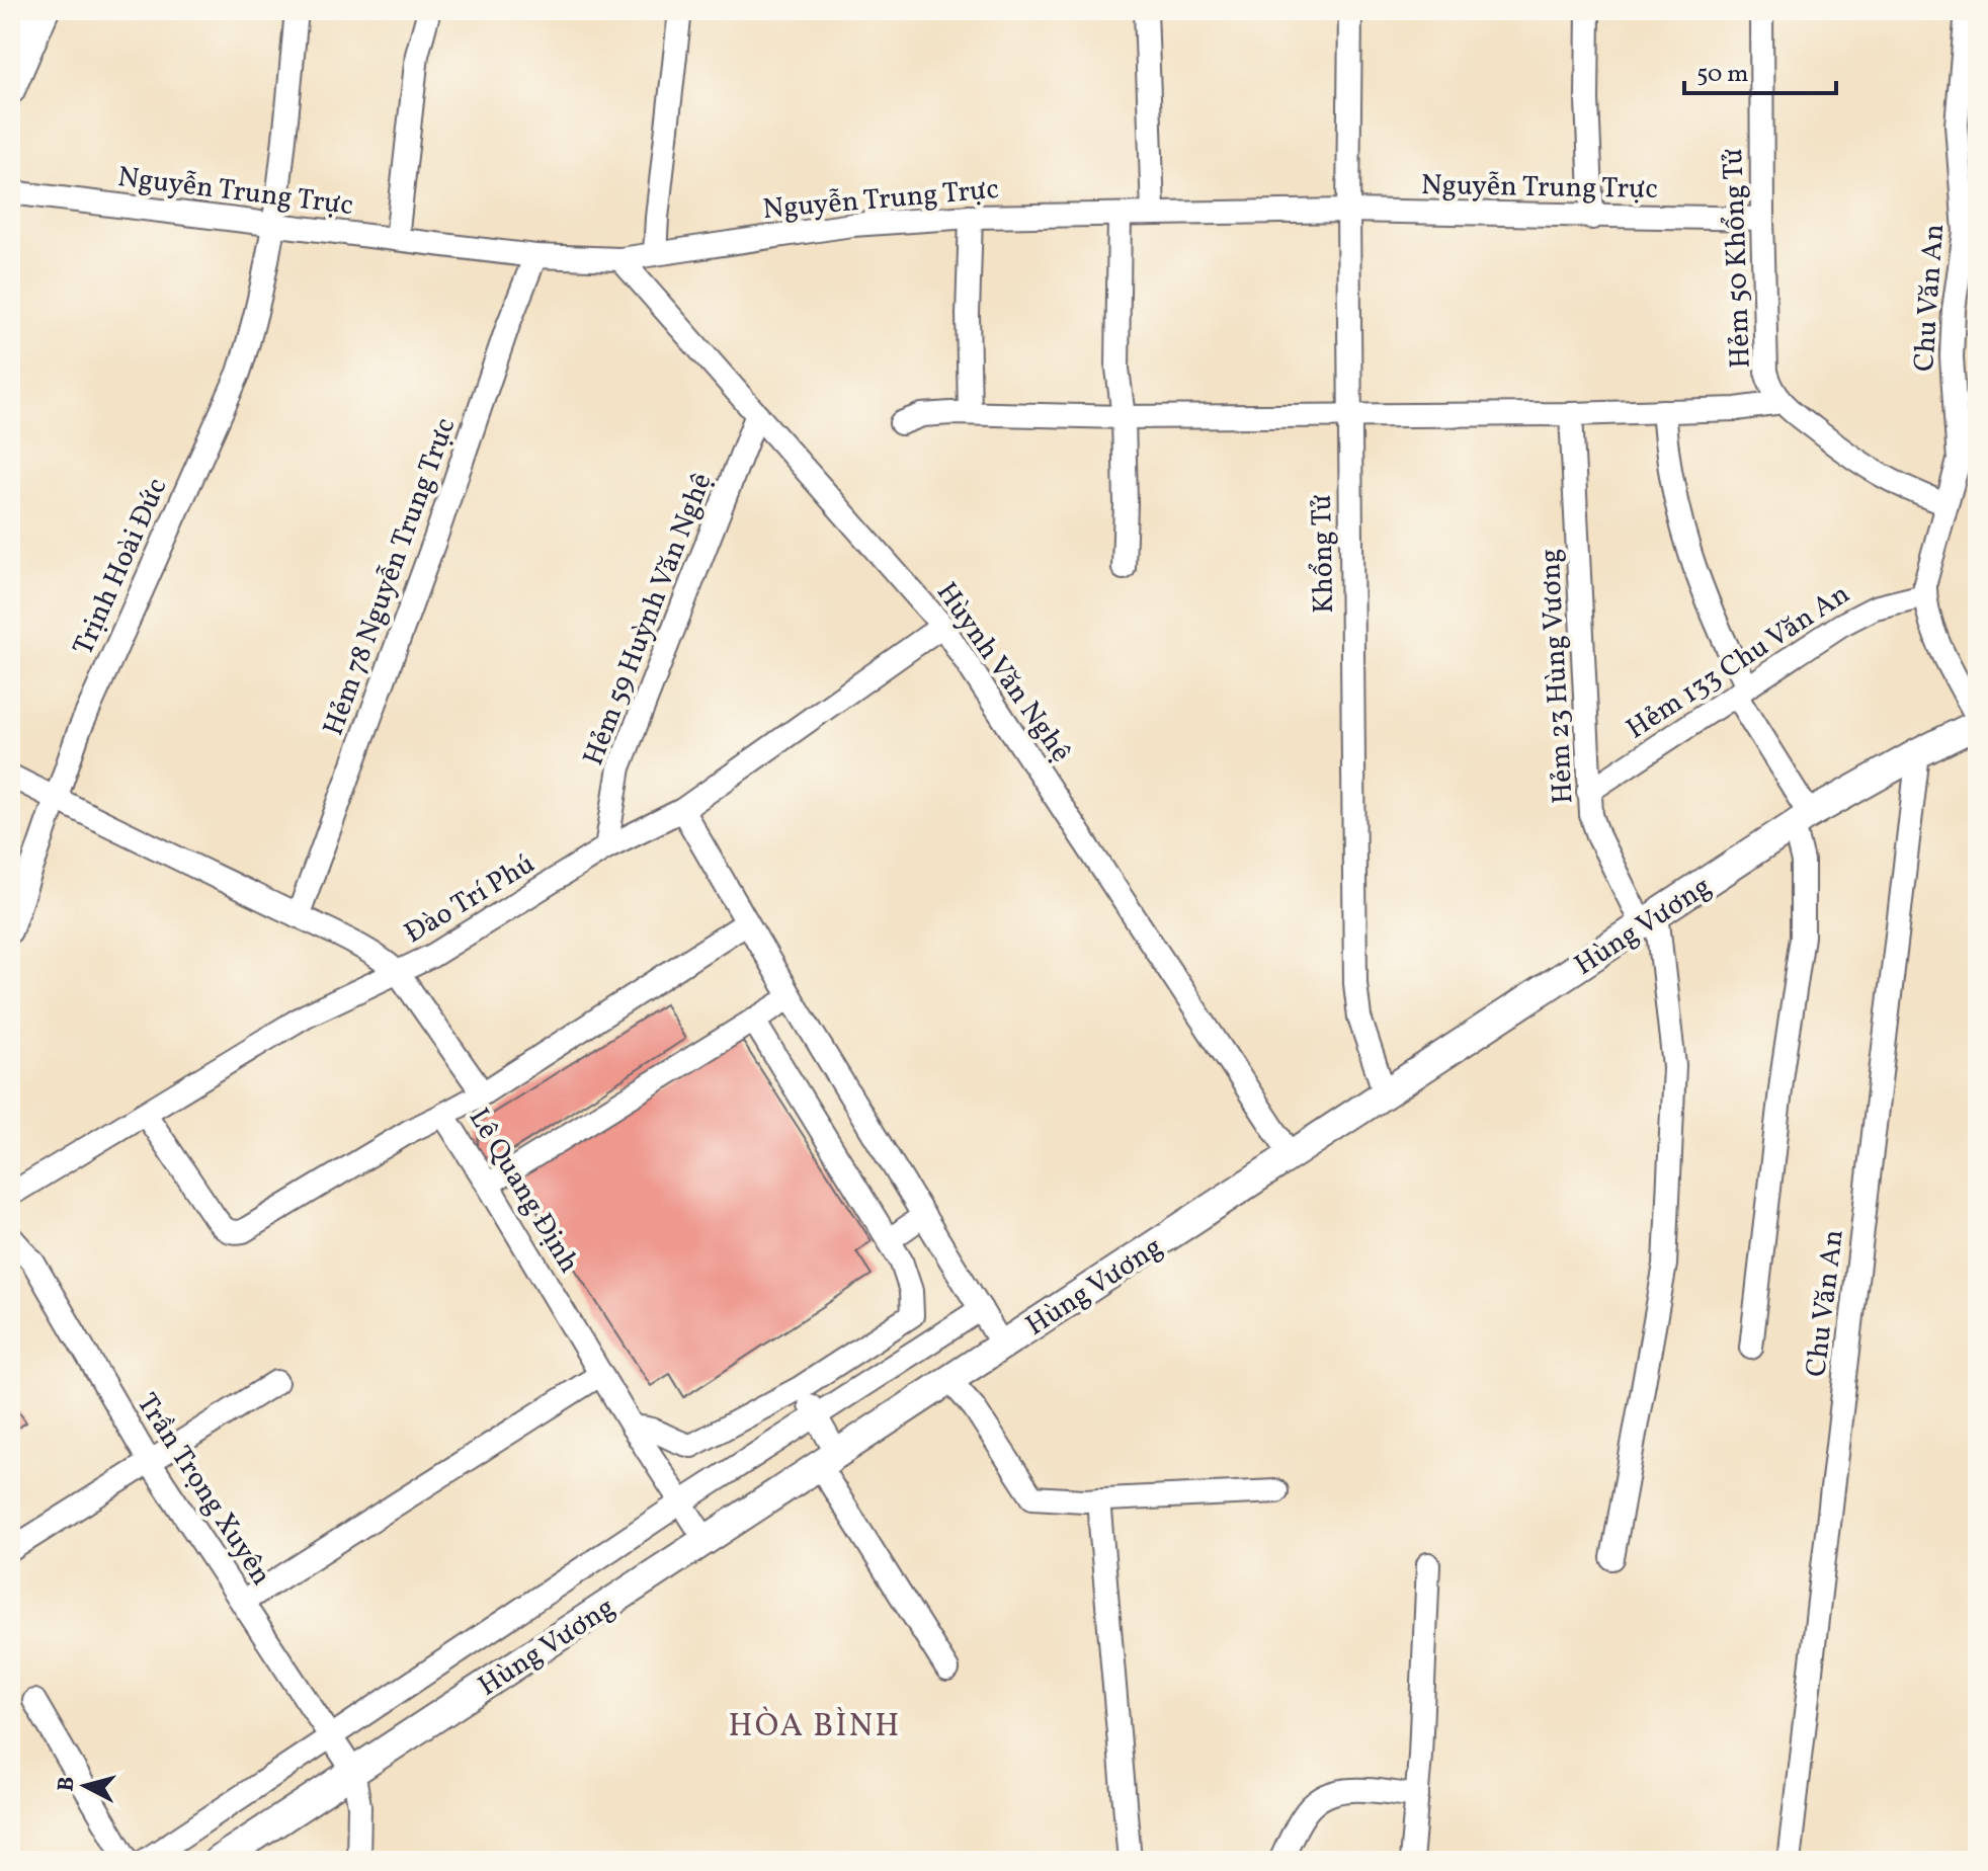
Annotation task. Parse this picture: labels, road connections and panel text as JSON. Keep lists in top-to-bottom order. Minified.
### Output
{"streets":{"main road":["Hùng Vương"],"street":["Nguyễn Trung Trực","Hẻm 50 Khổng Tử","Chu Văn An","Khổng Tử","Trịnh Hoài Đức","Hẻm 78 Nguyễn Trung Trực","Hẻm 59 Huỳnh Văn Nghệ","Hẻm 133 Chu Văn An","Hùynh Văn Nghệ","Hẻm 23 Hùng Vương","Đào Trí Phú","Lê Quang Định","Trần Trọng Xuyên"]},"crossings":[["Nguyễn Trung Trực","Hẻm 50 Khổng Tử"],["Nguyễn Trung Trực","Khổng Tử"],["Nguyễn Trung Trực","Trịnh Hoài Đức"],["Nguyễn Trung Trực","Hẻm 78 Nguyễn Trung Trực"],["Nguyễn Trung Trực","Hùynh Văn Nghệ"],["Hẻm 50 Khổng Tử","Chu Văn An"],["Chu Văn An","Hẻm 133 Chu Văn An"],["Chu Văn An","Hùng Vương"],["Khổng Tử","Hùng Vương"],["Trịnh Hoài Đức","Lê Quang Định"],["Hẻm 78 Nguyễn Trung Trực","Lê Quang Định"],["Hẻm 59 Huỳnh Văn Nghệ","Hùynh Văn Nghệ"],["Hẻm 59 Huỳnh Văn Nghệ","Đào Trí Phú"],["Hẻm 133 Chu Văn An","Hẻm 23 Hùng Vương"],["Hùynh Văn Nghệ","Đào Trí Phú"],["Hùynh Văn Nghệ","Hùng Vương"],["Hẻm 23 Hùng Vương","Hùng Vương"],["Đào Trí Phú","Lê Quang Định"],["Hùng Vương","Lê Quang Định"],["Hùng Vương","Trần Trọng Xuyên"]],"districts":["HÒA BÌNH"],"scale_bar":"50 m","north":"left"}
